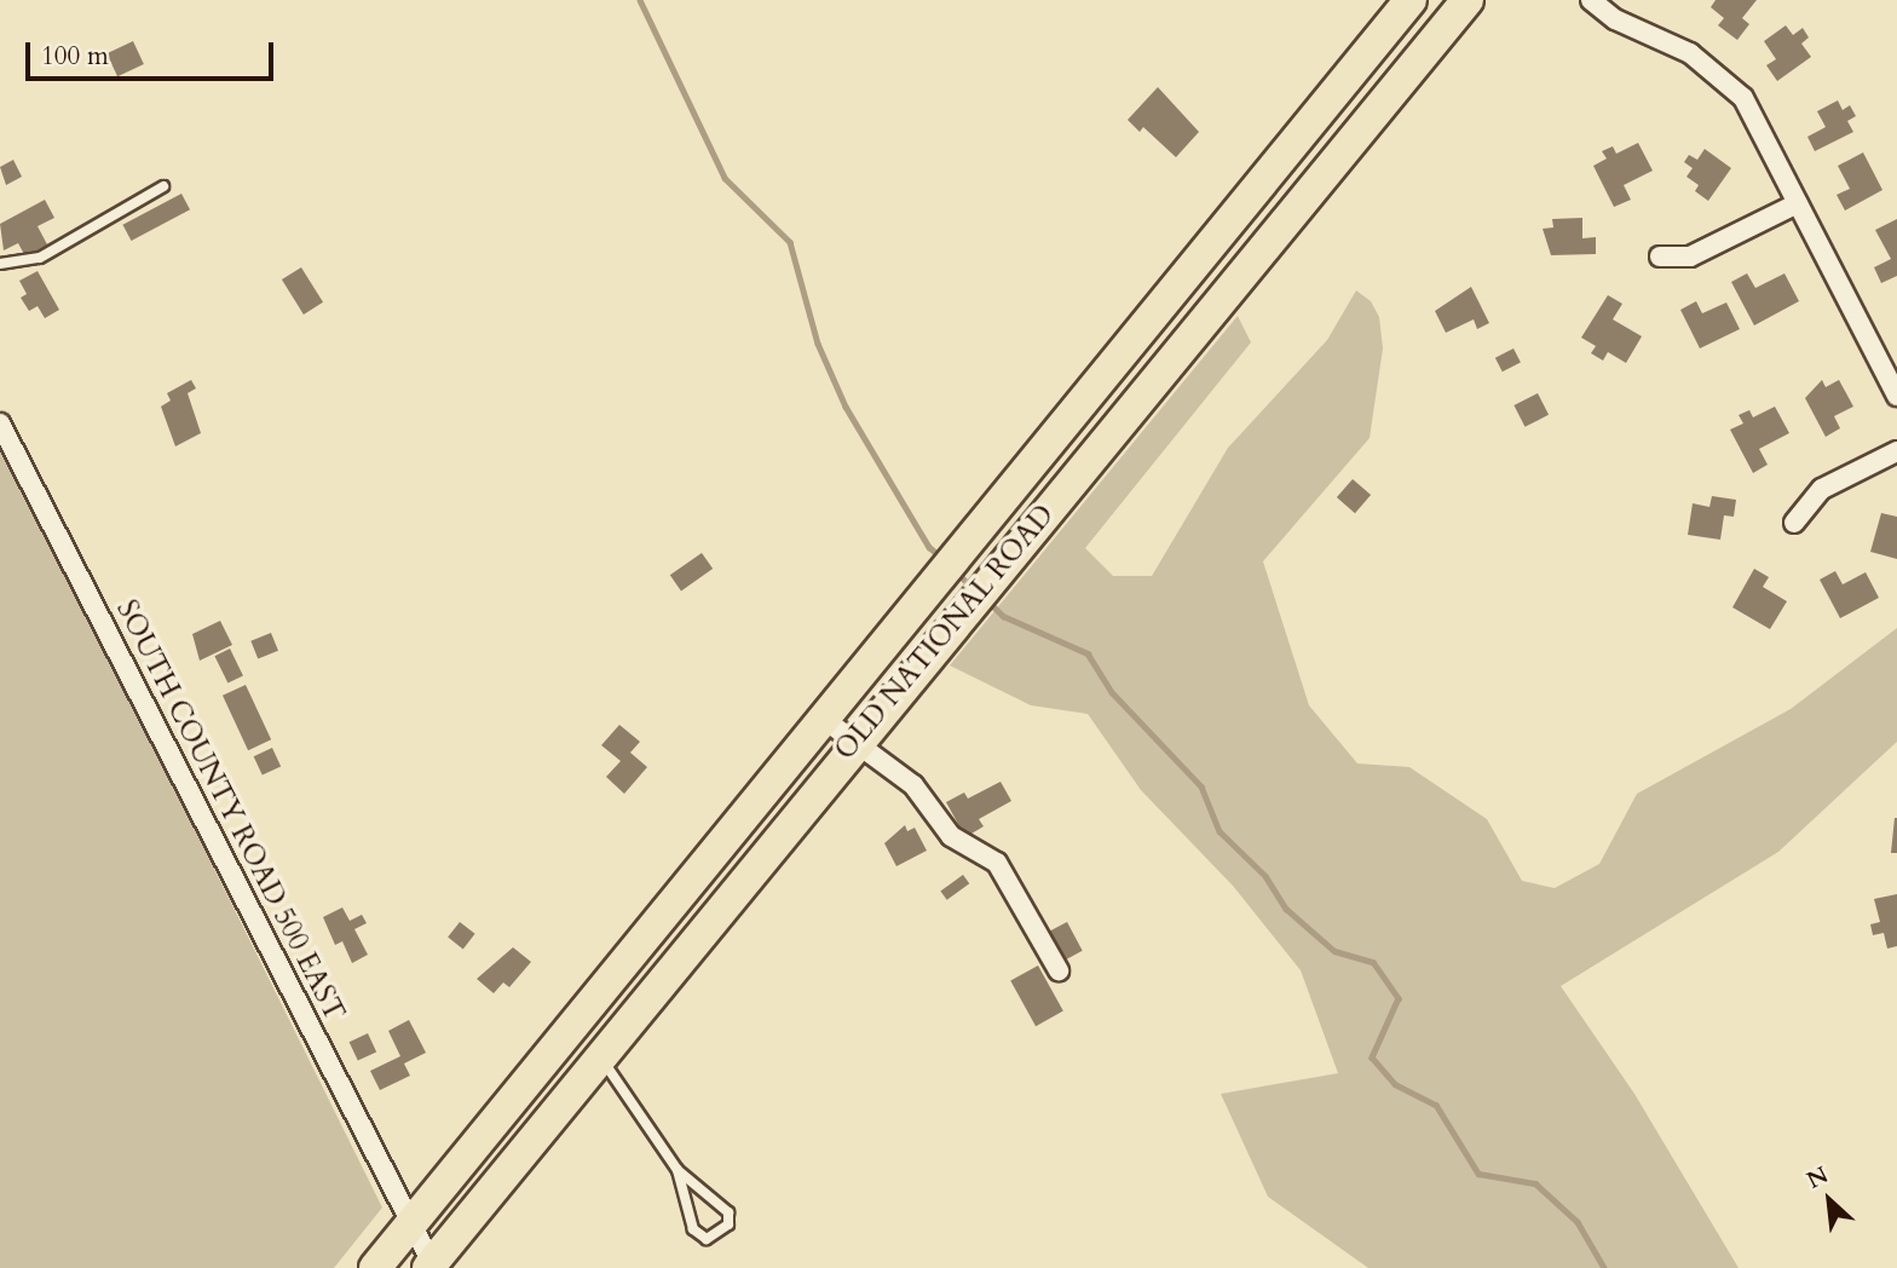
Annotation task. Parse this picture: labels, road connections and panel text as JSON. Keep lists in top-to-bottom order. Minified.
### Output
{"streets":{"main road":["OLD NATIONAL ROAD"],"street":["SOUTH COUNTY ROAD 500 EAST"]},"crossings":[["OLD NATIONAL ROAD","SOUTH COUNTY ROAD 500 EAST"]],"scale_bar":"100 m","north":"top left"}
